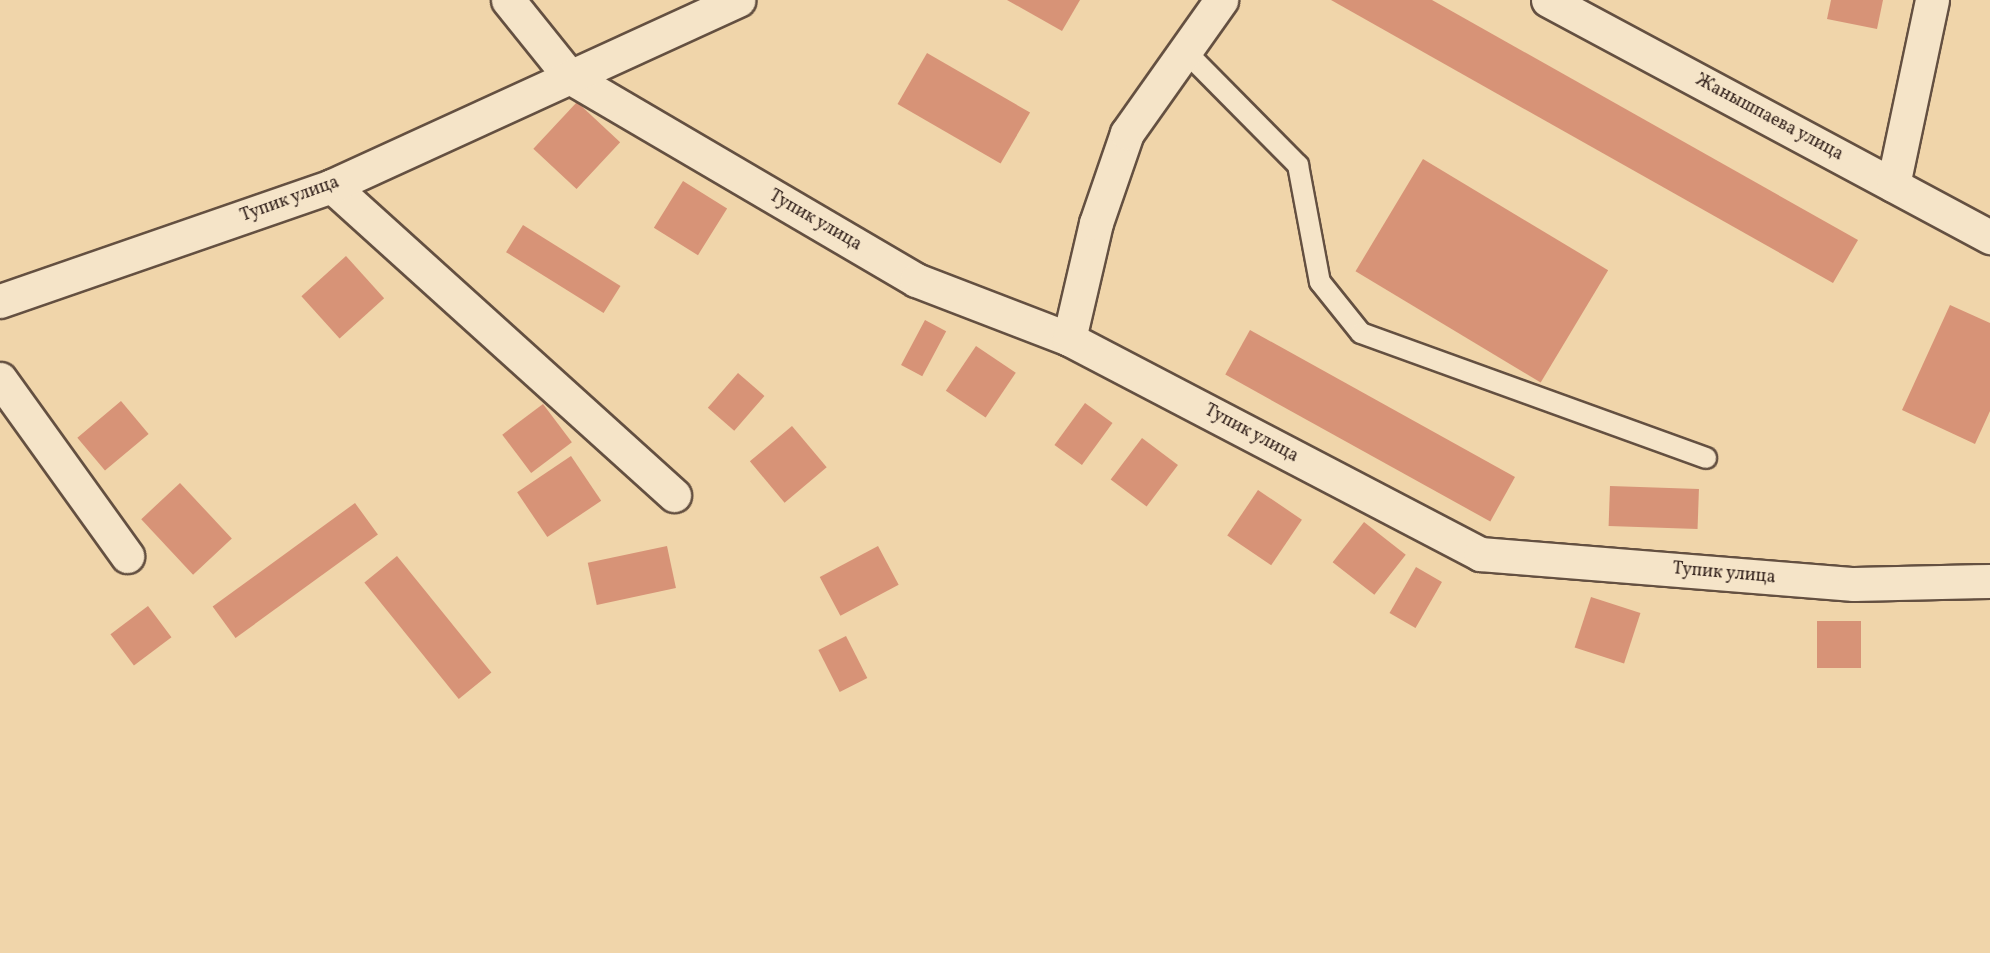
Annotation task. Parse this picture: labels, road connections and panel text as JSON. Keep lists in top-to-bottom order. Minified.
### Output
{"streets":{"street":["Жанышпаева улица","Тупик улица"]}}
